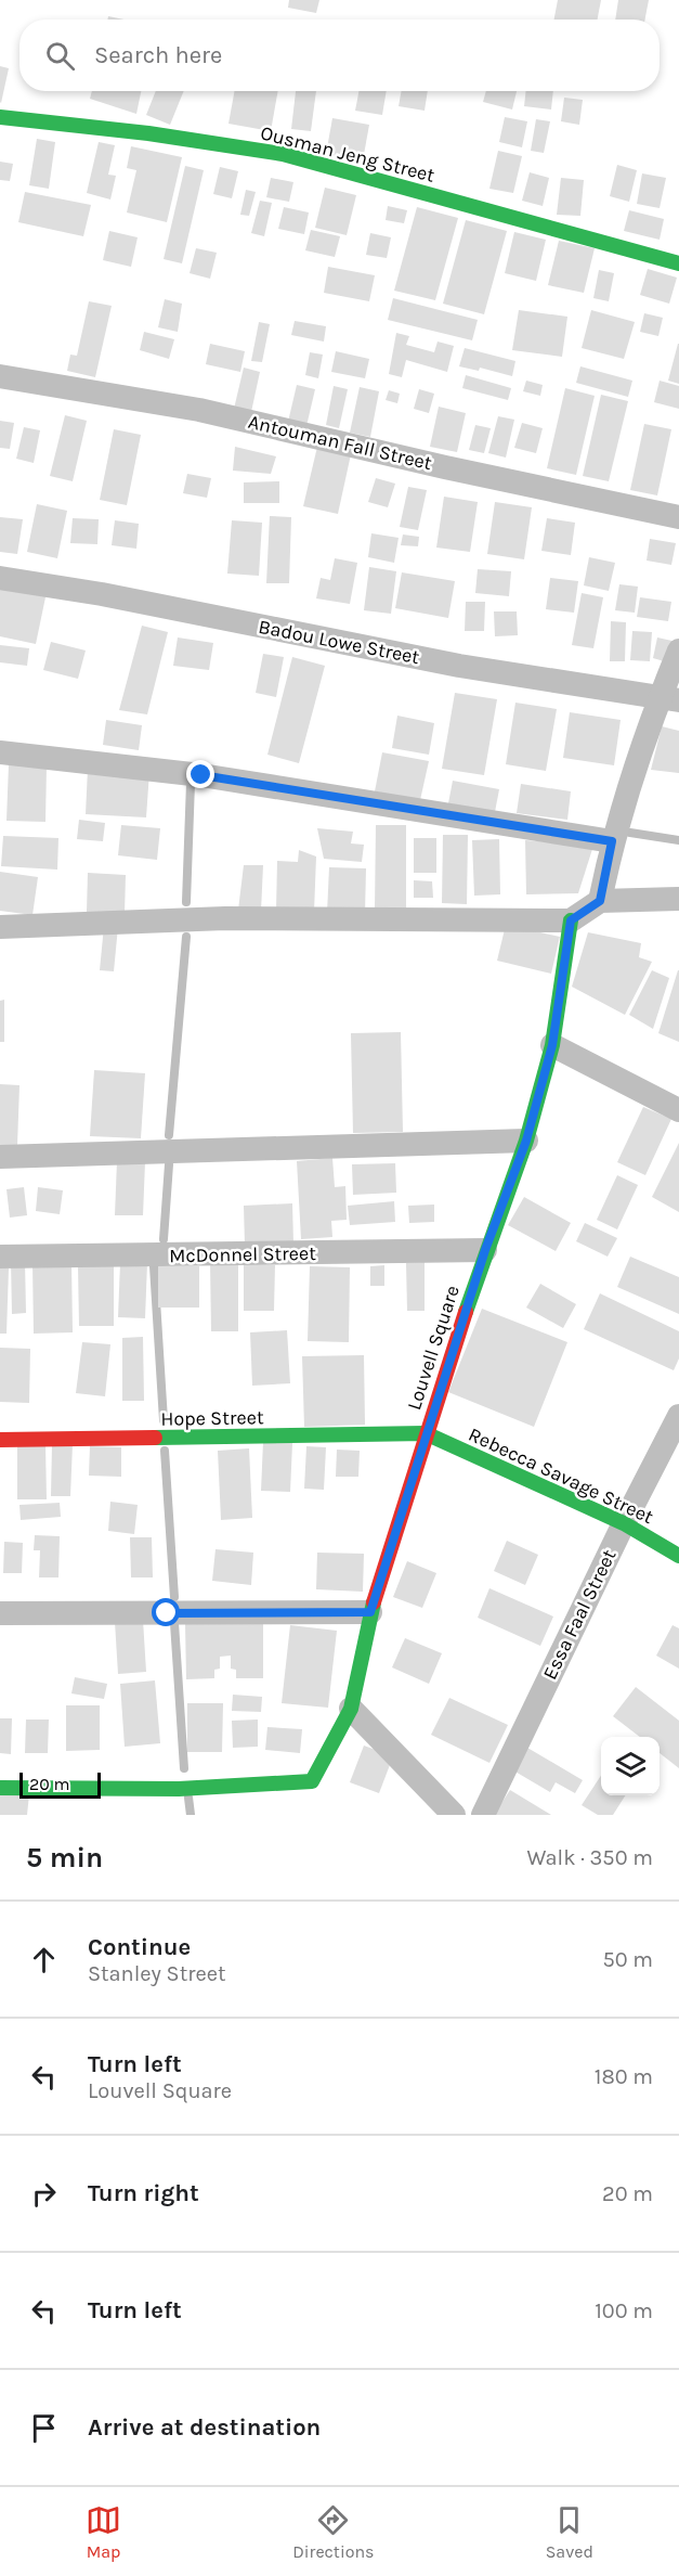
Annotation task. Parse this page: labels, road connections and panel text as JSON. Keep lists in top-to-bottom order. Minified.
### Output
{"streets":{"street":["Ousman Jeng Street","Antouman Fall Street","Badou Lowe Street","McDonnel Street","Louvell Square","Hope Street","Rebecca Savage Street","Essa Faal Street"]},"crossings":[["McDonnel Street","Louvell Square"],["Louvell Square","Hope Street"],["Louvell Square","Rebecca Savage Street"],["Hope Street","Rebecca Savage Street"],["Rebecca Savage Street","Essa Faal Street"]],"scale_bar":"20 m","page":{"search":"Search here","scale":"20 m","heading":["5 min","Walk · 350 m"],"list":[["Continue","Stanley Street","50 m"],["Turn left","Louvell Square","180 m"],["Turn right","20 m"],["Turn left","100 m"],"Arrive at destination"],"nav":["Map","Directions","Saved"]}}
